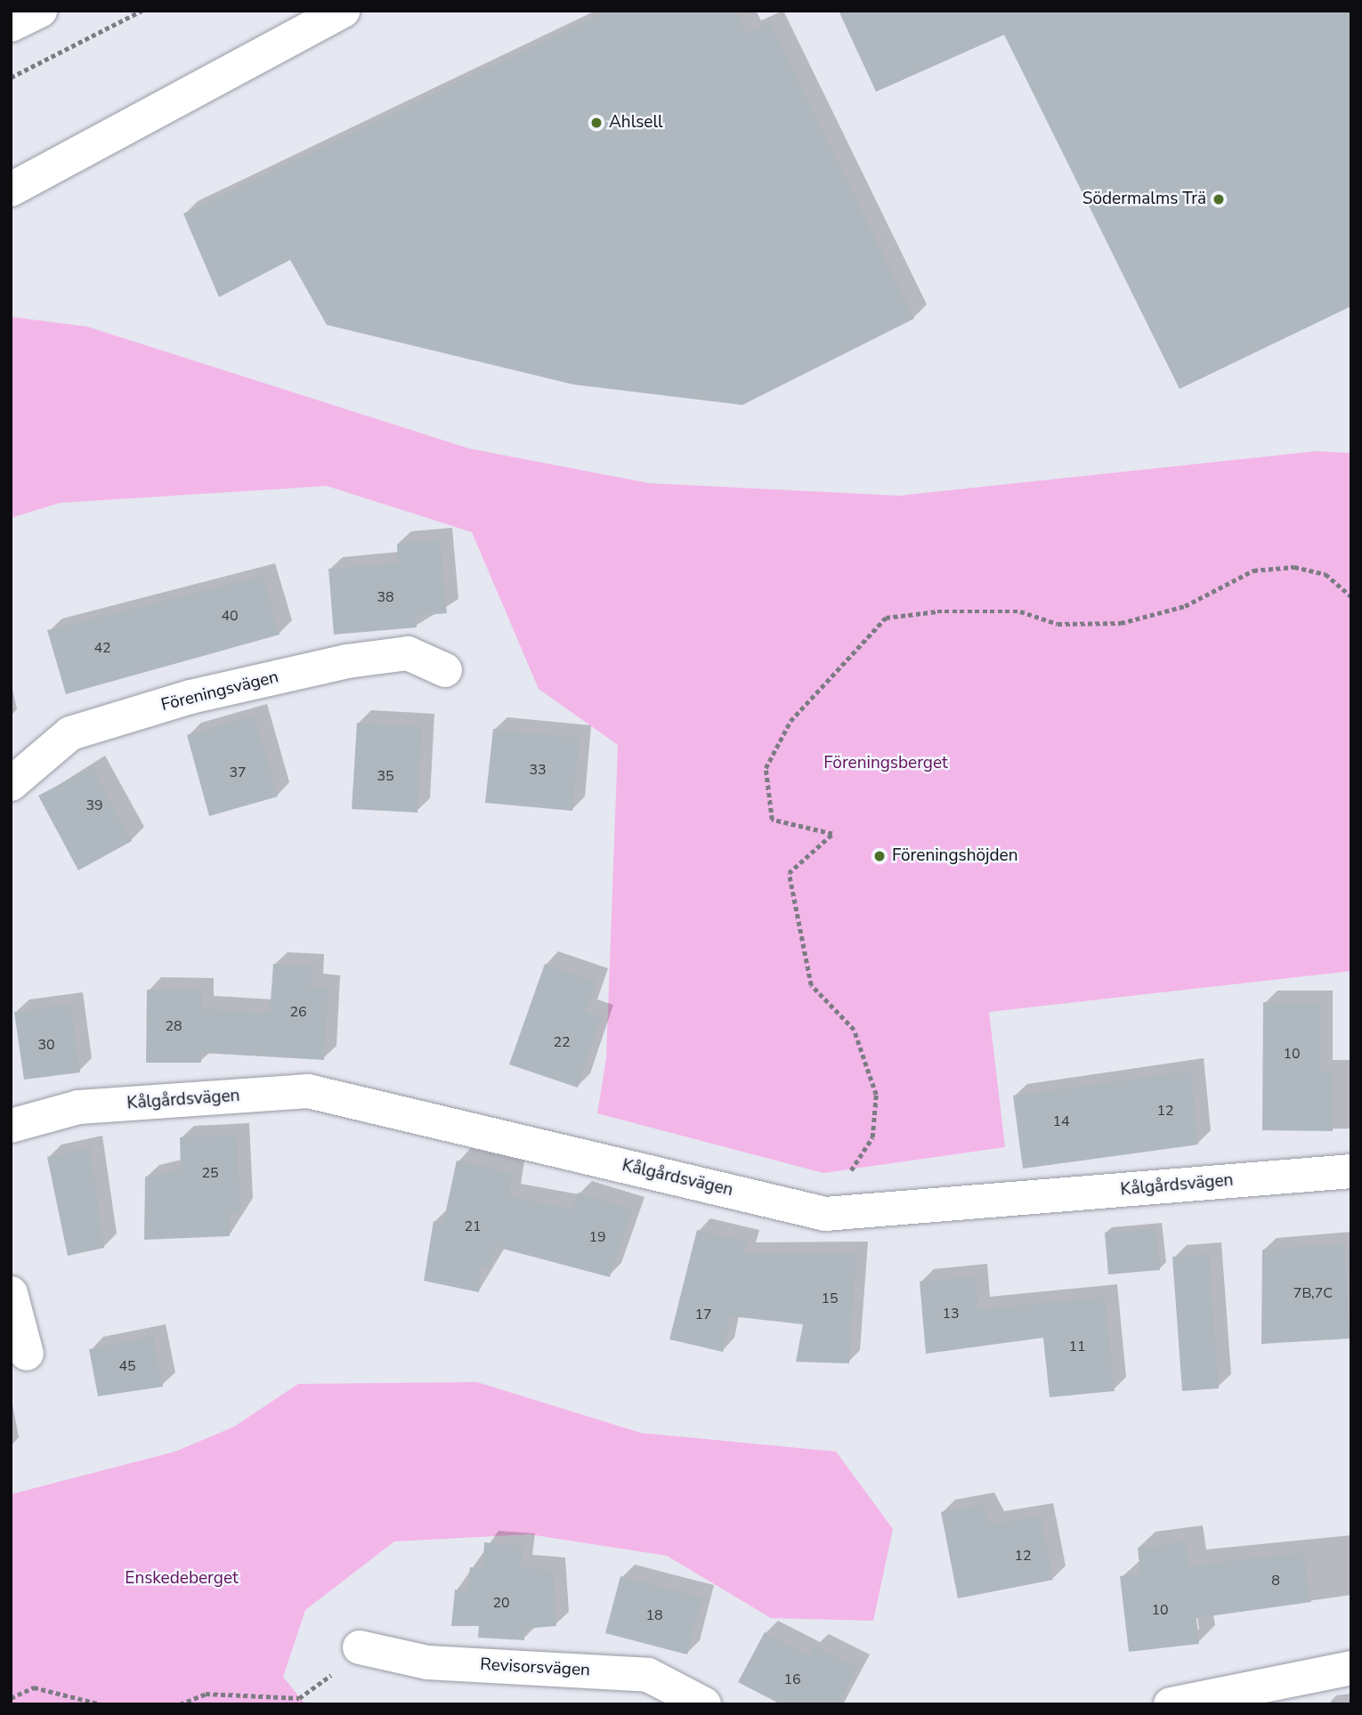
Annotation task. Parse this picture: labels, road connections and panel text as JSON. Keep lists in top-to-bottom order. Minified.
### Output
{"streets":{"street":["Föreningsvägen","Kålgårdsvägen","Revisorsvägen"]},"parks":["Föreningsberget","Enskedeberget"],"places":["Ahlsell","Södermalms Trä","Föreningshöjden"],"house_numbers":["38","40","42","33","37","35","39","26","28","22","30","10","12","14","25","21","19","7B,7C","15","13","17","11","45","12","8","20","10","18","16"]}
